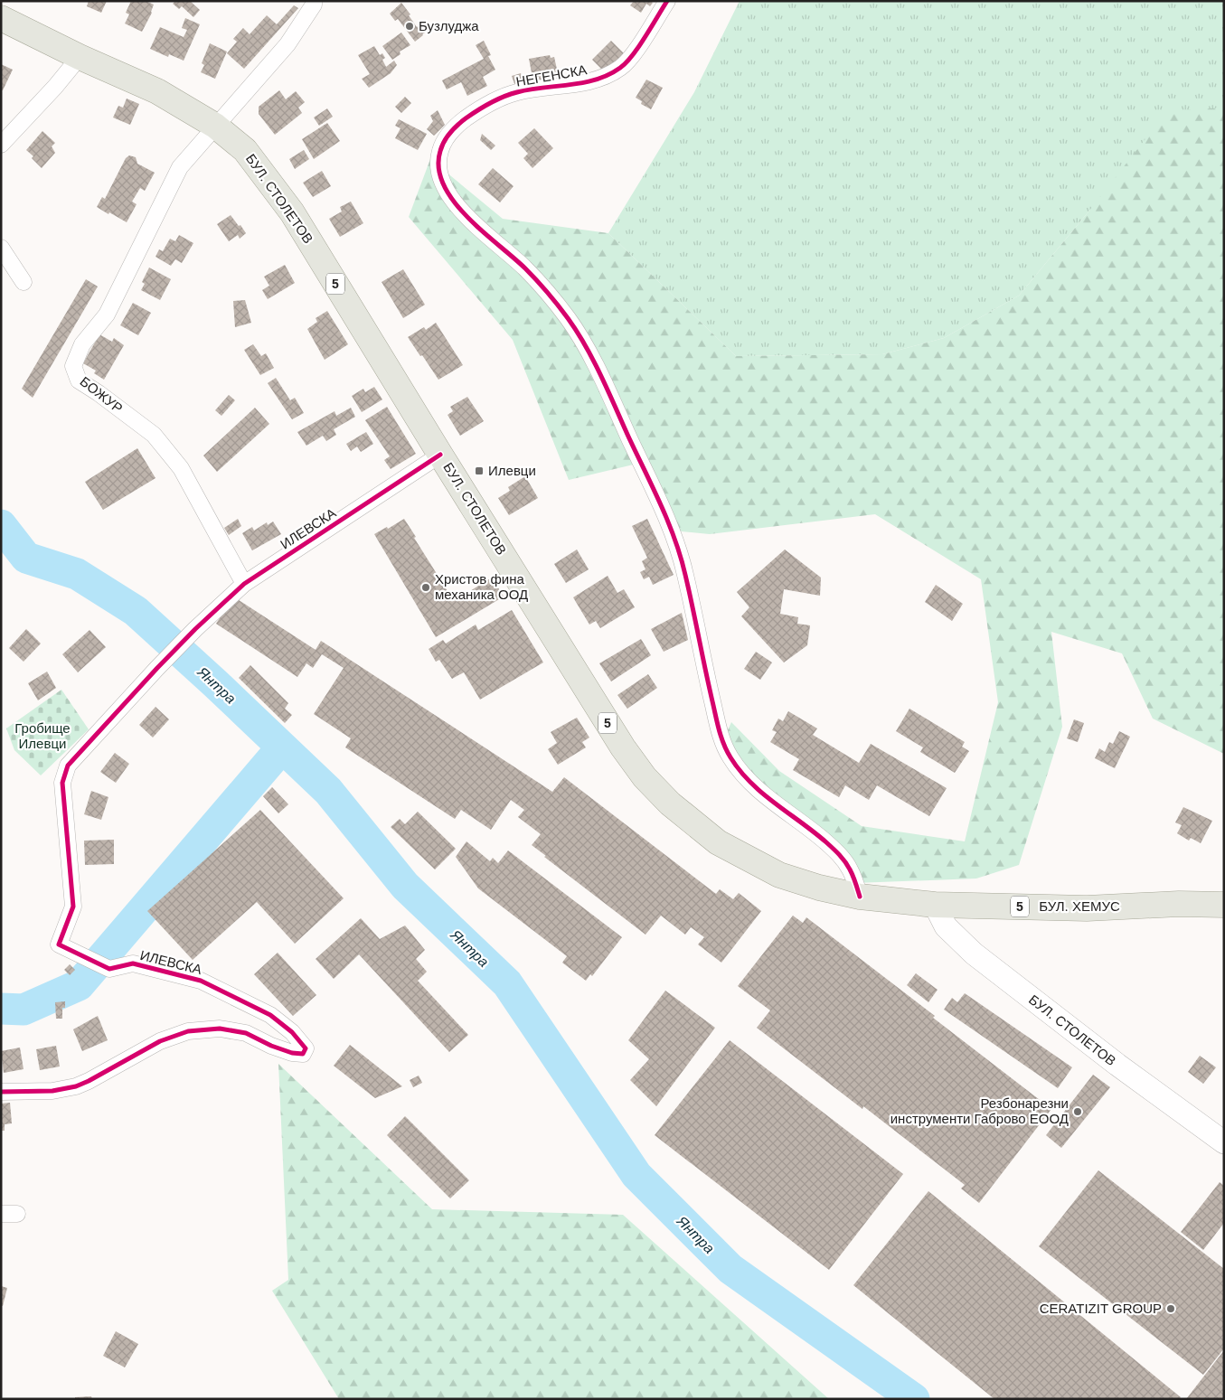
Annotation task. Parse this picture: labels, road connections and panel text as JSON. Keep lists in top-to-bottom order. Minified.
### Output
{"streets":{"main road":["БУЛ. СТОЛЕТОВ","5","БУЛ. ХЕМУС"],"street":["НЕГЕНСКА","БОЖУР","ИЛЕВСКА"]},"crossings":[["НЕГЕНСКА","БУЛ. СТОЛЕТОВ"],["НЕГЕНСКА","5"],["БУЛ. СТОЛЕТОВ","5"],["БУЛ. СТОЛЕТОВ","БОЖУР"],["БУЛ. СТОЛЕТОВ","ИЛЕВСКА"],["БУЛ. СТОЛЕТОВ","БУЛ. ХЕМУС"],["5","БУЛ. ХЕМУС"],["БОЖУР","ИЛЕВСКА"]],"water":["Янтра"],"parks":["Гробище Илевци"],"places":{"other":["Бузлуджа","Христов фина механика ООД","Резбонарезни инструменти Габрово ЕООД","CERATIZIT GROUP"],"transit":["Илевци"]}}
